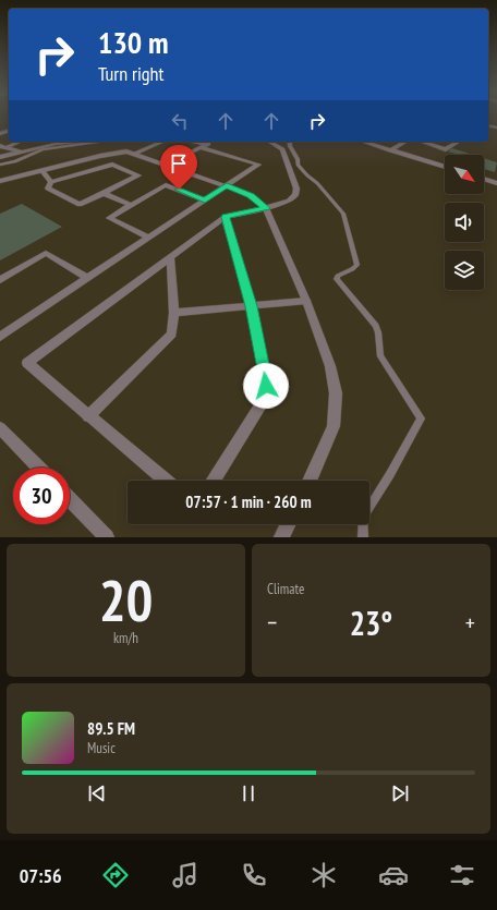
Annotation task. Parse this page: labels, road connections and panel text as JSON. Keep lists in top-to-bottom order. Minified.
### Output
{"north":"bottom right","page":{"turn":["130 m","Turn right"],"limit":"30","trip":"07:57 · 1 min · 260 m","tile":[["20","km/h"],"Climate"],"heat":["−","23°","+"],"song":["89.5 FM","Music"],"tabs":"07:56"}}
